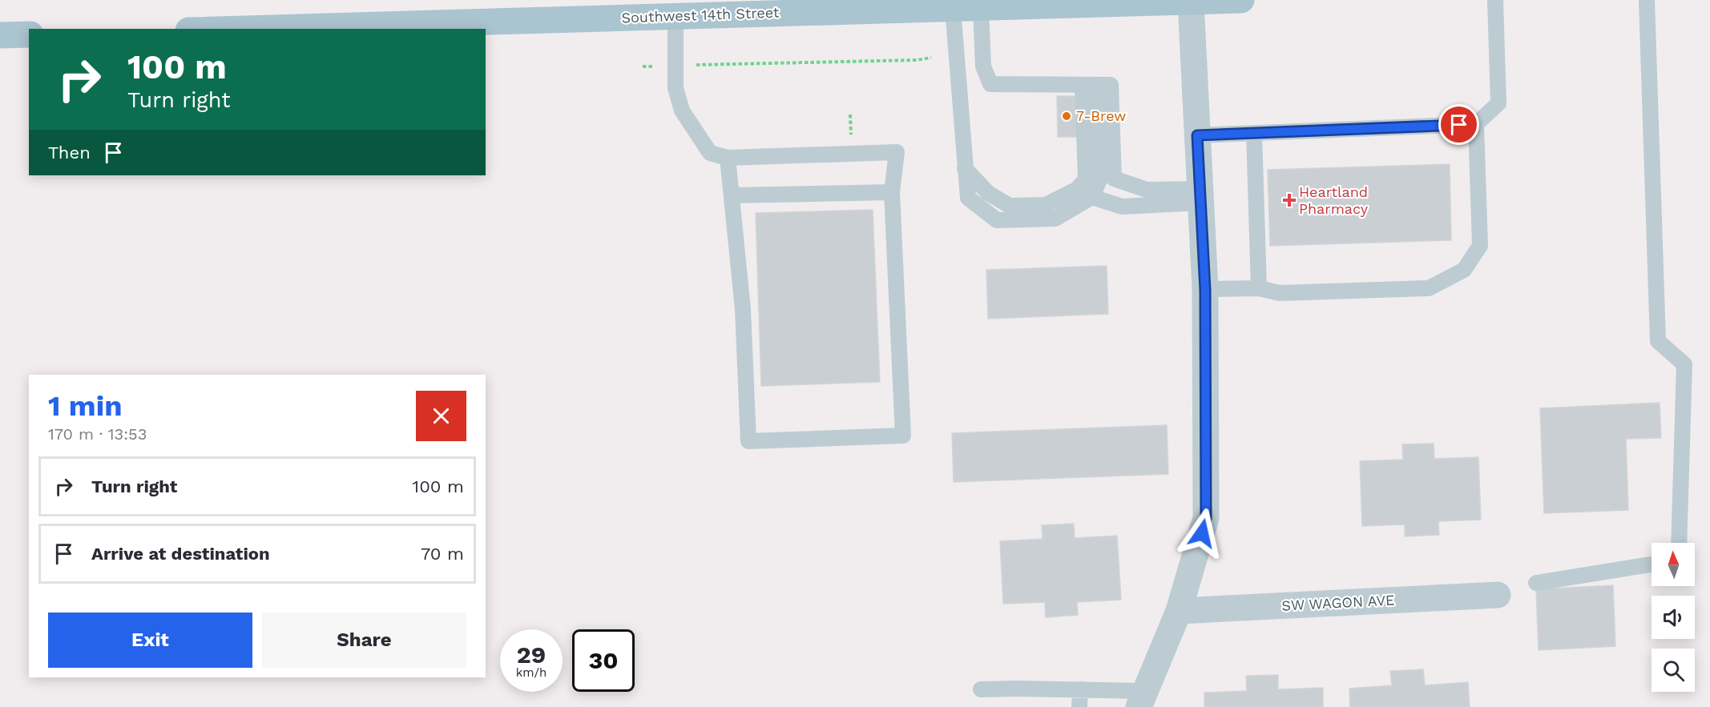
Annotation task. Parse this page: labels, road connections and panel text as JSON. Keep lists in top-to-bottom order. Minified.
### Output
{"streets":{"main road":["Southwest 14th Street"],"street":["SW WAGON AVE"]},"places":{"other":["7-Brew"],"health":["Heartland Pharmacy"]},"north":"top","page":{"turn":["100 m","Turn right"],"then":"Then","heading":["1 min","170 m · 13:53"],"list":[{"name":"Turn right","value":"100 m"},{"name":"Arrive at destination","value":"70 m"}],"buttons":["Exit","Share"],"speed":"29 km/h","limit":"30"}}
